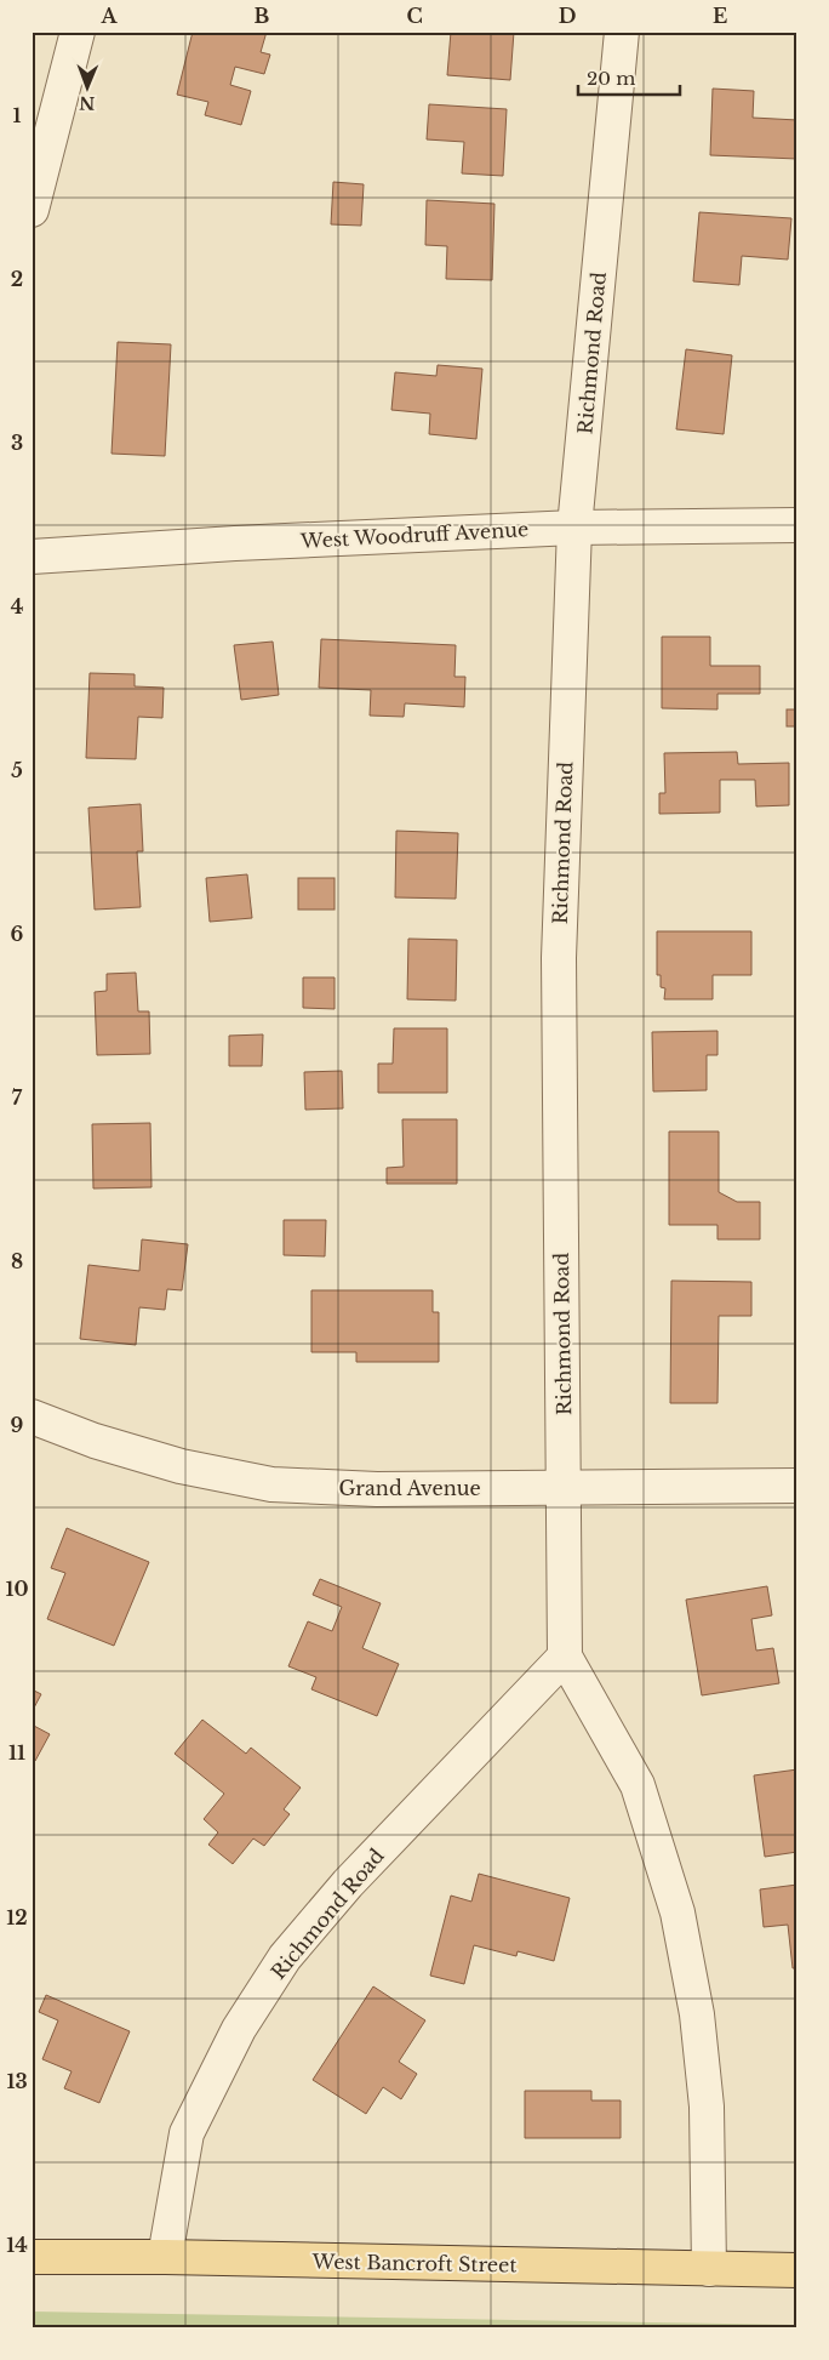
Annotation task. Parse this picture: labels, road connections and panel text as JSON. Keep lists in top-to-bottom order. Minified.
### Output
{"streets":{"main road":["West Bancroft Street"],"street":["Richmond Road","West Woodruff Avenue","Grand Avenue"]},"crossings":[["Richmond Road","West Woodruff Avenue"],["Richmond Road","Grand Avenue"],["Richmond Road","West Bancroft Street"]],"scale_bar":"20 m","north":"bottom","grid":{"columns":["A","B","C","D","E"],"rows":["1","2","3","4","5","6","7","8","9","10","11","12","13","14"]}}
